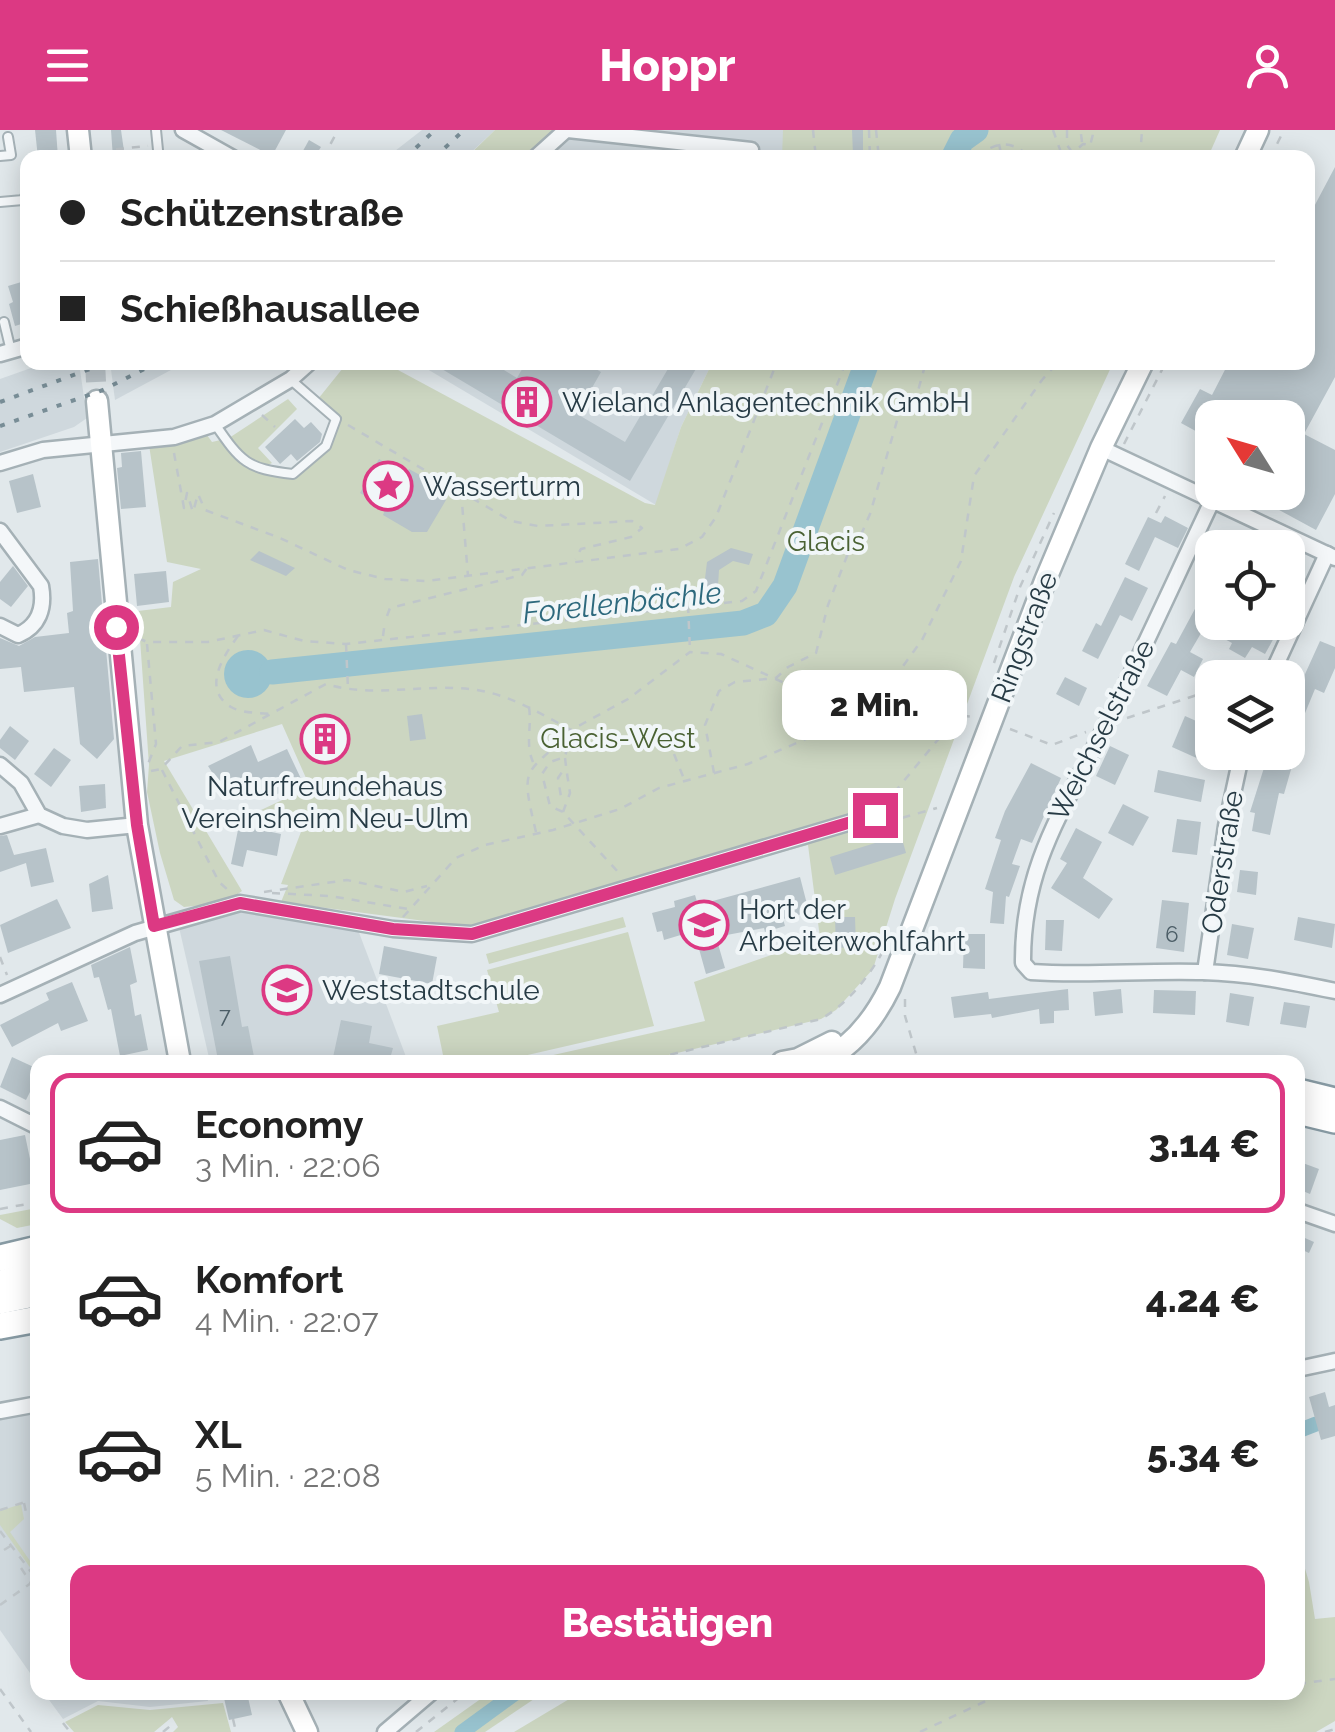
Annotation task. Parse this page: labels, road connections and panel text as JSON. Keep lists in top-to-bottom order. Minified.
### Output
{"streets":{"main road":["Ringstraße"],"street":["Weichselstraße","Oderstraße"]},"crossings":[["Weichselstraße","Oderstraße"]],"water":["Forellenbächle"],"parks":["Glacis","Glacis-West"],"places":{"building":["Wieland Anlagentechnik GmbH","Naturfreundehaus Vereinsheim Neu-Ulm"],"place":["Wasserturm"],"school or university":["Hort der Arbeiterwohlfahrt","Weststadtschule"]},"house_numbers":["6","7"],"north":"top left","page":{"header":"Hoppr","banner":["Schützenstraße","Schießhausallee"],"bubble":"2 Min.","list":[{"name":"Economy","note":"3 Min. · 22:06","value":"3.14 €"},{"name":"Komfort","note":"4 Min. · 22:07","value":"4.24 €"},{"name":"XL","note":"5 Min. · 22:08","value":"5.34 €"}],"buttons":"Bestätigen"}}
